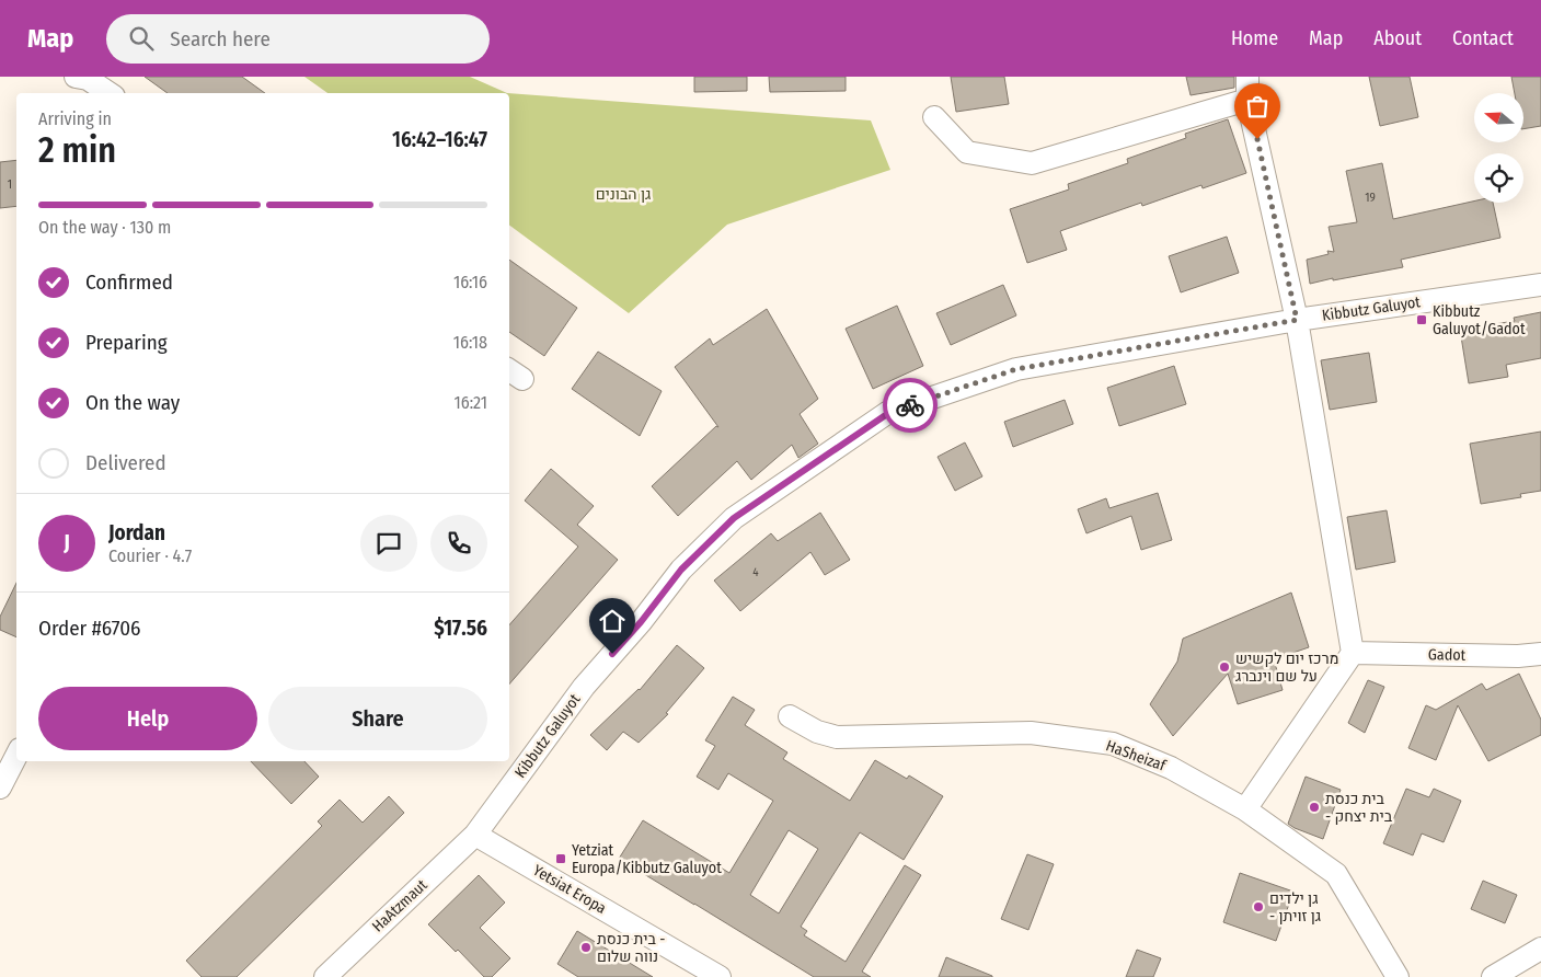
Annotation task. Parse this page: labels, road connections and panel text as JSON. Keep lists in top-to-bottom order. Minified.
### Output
{"streets":{"street":["Kibbutz Galuyot","Gadot","HaSheizaf","Yetsiat Eropa","HaAtzmaut"]},"crossings":[["Kibbutz Galuyot","Yetsiat Eropa"],["Kibbutz Galuyot","HaAtzmaut"],["Yetsiat Eropa","HaAtzmaut"]],"parks":["גן הבונים"],"places":{"transit":["Kibbutz Galuyot/Gadot","Yetziat Europa/Kibbutz Galuyot"],"other":["מרכז יום לקשיש על שם וינברג","בית כנסת - בית יצחק","גן ילדים - גן זויתן","בית כנסת - נווה שלום"]},"house_numbers":["1","19","4"],"north":"left","page":{"header":"Map","search":"Search here","nav":["Home","Map","About","Contact"],"heading":["2 min","Arriving in","16:42–16:47"],"panel":["Jordan","Courier · 4.7","Order #6706","$17.56"],"bar":"On the way · 130 m","list":[["Confirmed","16:16"],["Preparing","16:18"],["On the way","16:21"],"Delivered"],"round":"J","buttons":["Help","Share"]}}
